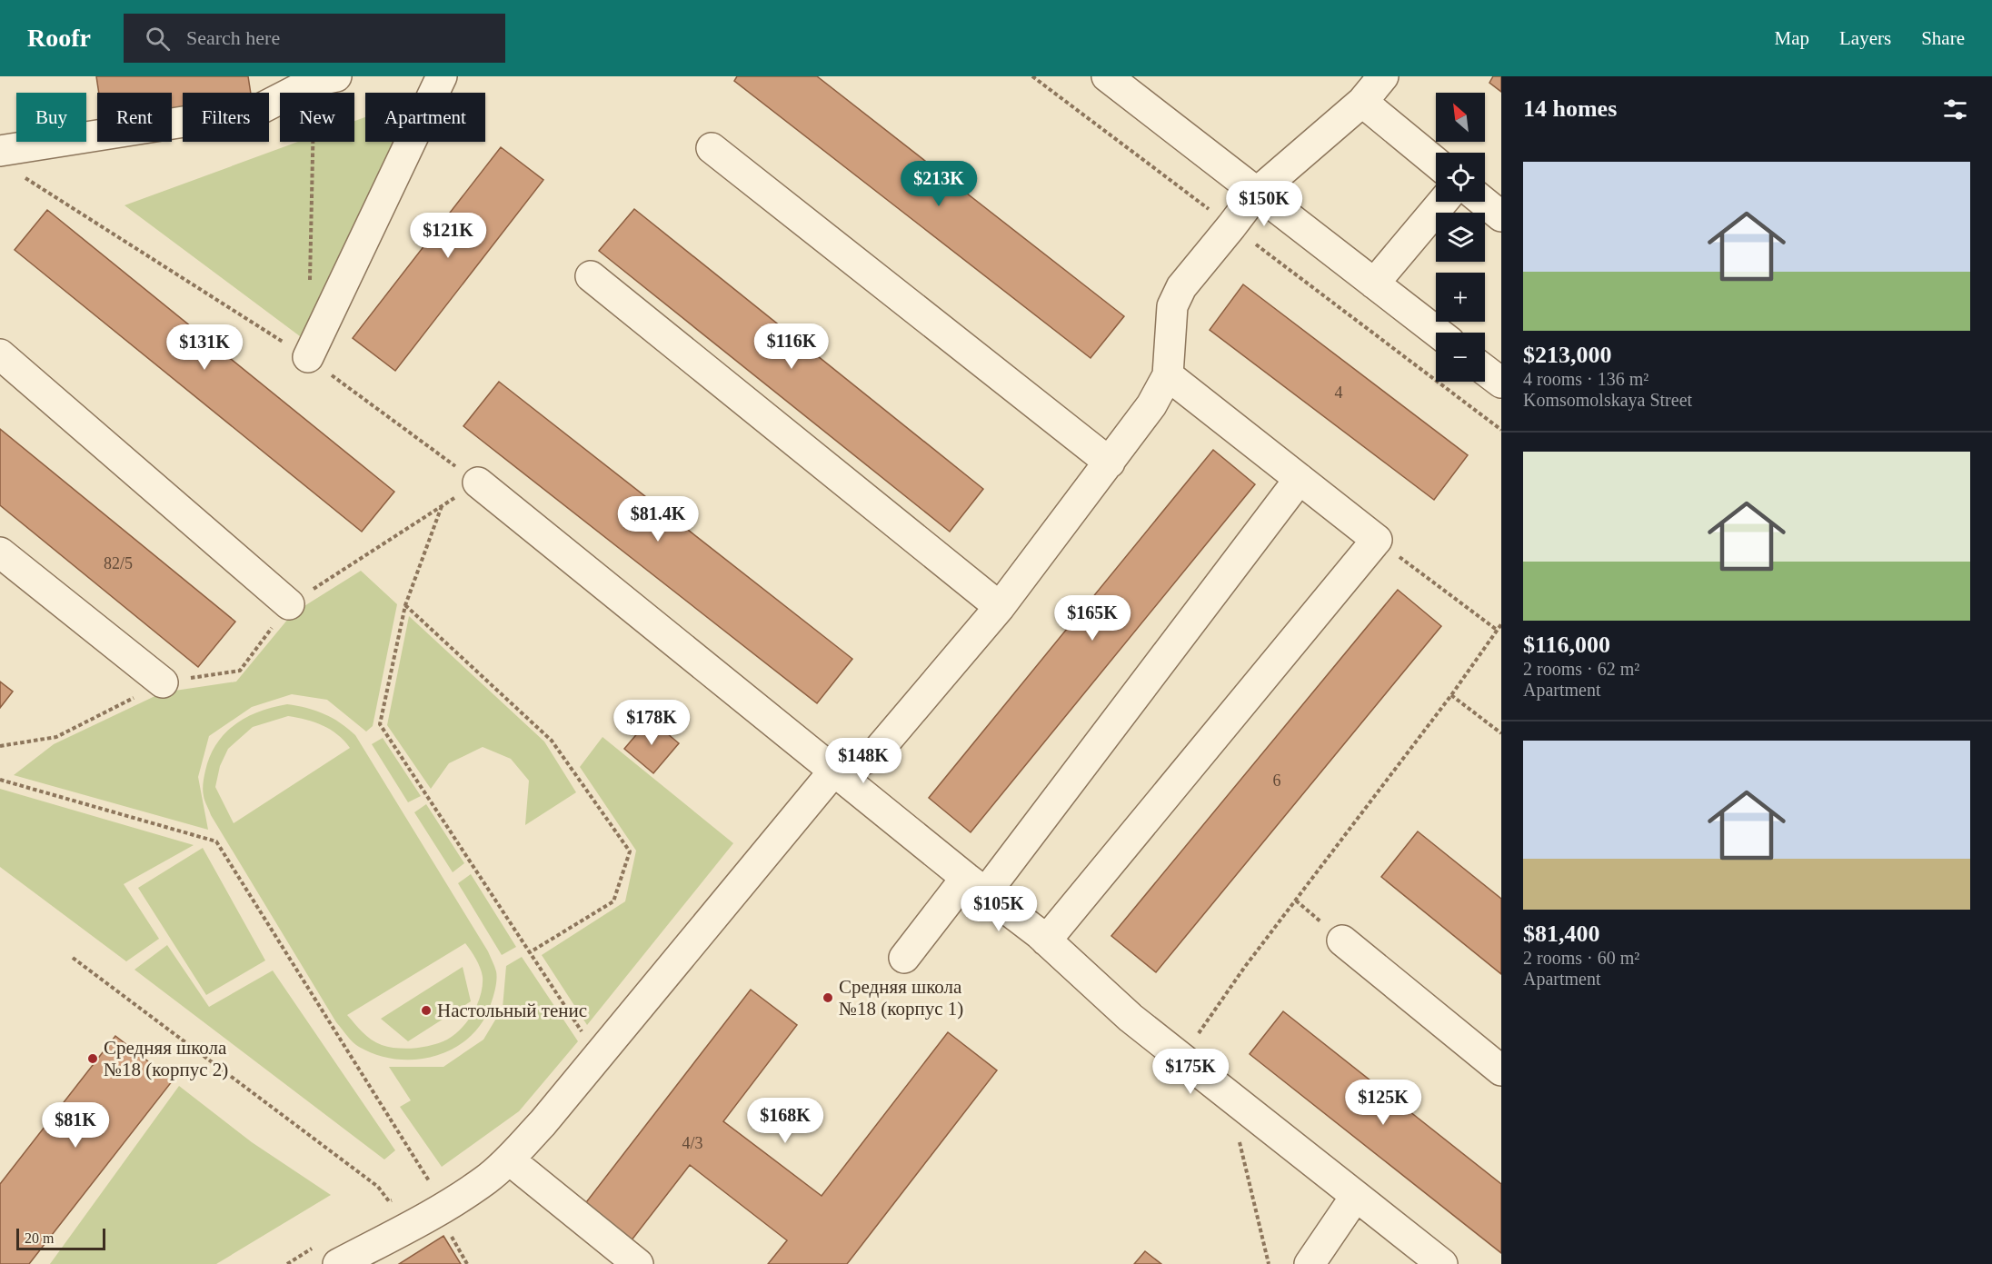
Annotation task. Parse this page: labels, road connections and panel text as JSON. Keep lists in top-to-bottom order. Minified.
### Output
{"places":["Средняя школа №18 (корпус 1)","Настольный тенис","Средняя школа №18 (корпус 2)"],"house_numbers":["4","82/5","6","4/3"],"scale_bar":"20 m","north":"top left","page":{"header":"Roofr","search":"Search here","nav":["Map","Layers","Share"],"heading":"14 homes","map_buttons":["+","−"],"chip":["Buy","Rent","Filters","New","Apartment"],"list":[{"name":"$213,000","note":"4 rooms · 136 m² · Komsomolskaya Street"},{"name":"$116,000","note":"2 rooms · 62 m² · Apartment"},{"name":"$81,400","note":"2 rooms · 60 m² · Apartment"}],"price":["$213K","$150K","$121K","$116K","$131K","$81.4K","$165K","$178K","$148K","$105K","$175K","$125K","$168K","$81K"],"scale":"20 m"}}
